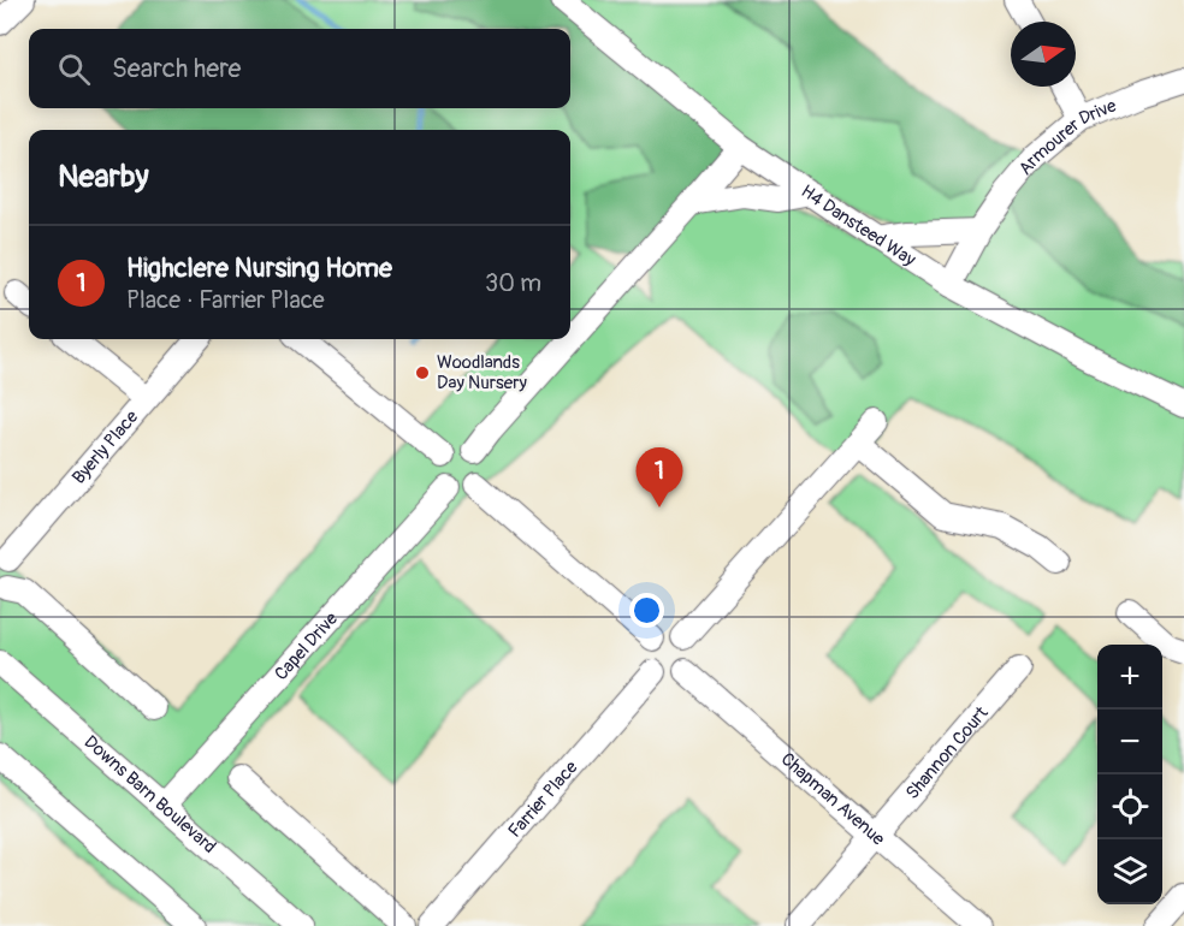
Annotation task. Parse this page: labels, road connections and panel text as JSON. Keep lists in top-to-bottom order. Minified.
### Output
{"streets":{"street":["Armourer Drive","H4 Dansteed Way","Byerly Place","Capel Drive","Shannon Court","Downs Barn Boulevard","Chapman Avenue","Farrier Place"]},"crossings":[["Armourer Drive","H4 Dansteed Way"],["Capel Drive","Downs Barn Boulevard"],["Shannon Court","Chapman Avenue"],["Chapman Avenue","Farrier Place"]],"places":["Woodlands Day Nursery"],"north":"right","page":{"search":"Search here","heading":"Nearby","list":[{"mark":"1","name":"Highclere Nursing Home","note":"Place · Farrier Place","value":"30 m"}],"pins":"1","map_buttons":["+","−"]}}
